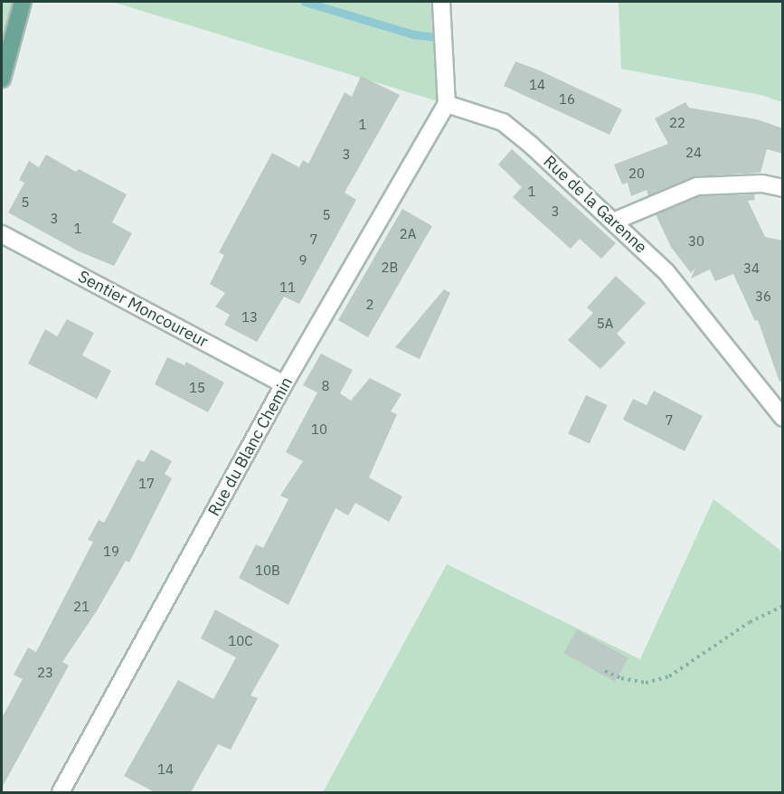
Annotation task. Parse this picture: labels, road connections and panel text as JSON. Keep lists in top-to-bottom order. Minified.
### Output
{"streets":{"street":["Rue de la Garenne","Sentier Moncoureur","Rue du Blanc Chemin"]},"crossings":[["Rue de la Garenne","Rue du Blanc Chemin"],["Sentier Moncoureur","Rue du Blanc Chemin"]],"house_numbers":["14","16","22","1","24","3","20","1","5","3","5","3","1","2A","7","30","9","2B","34","11","36","2","13","5A","8","15","7","10","17","19","10B","21","10C","23","14"]}
